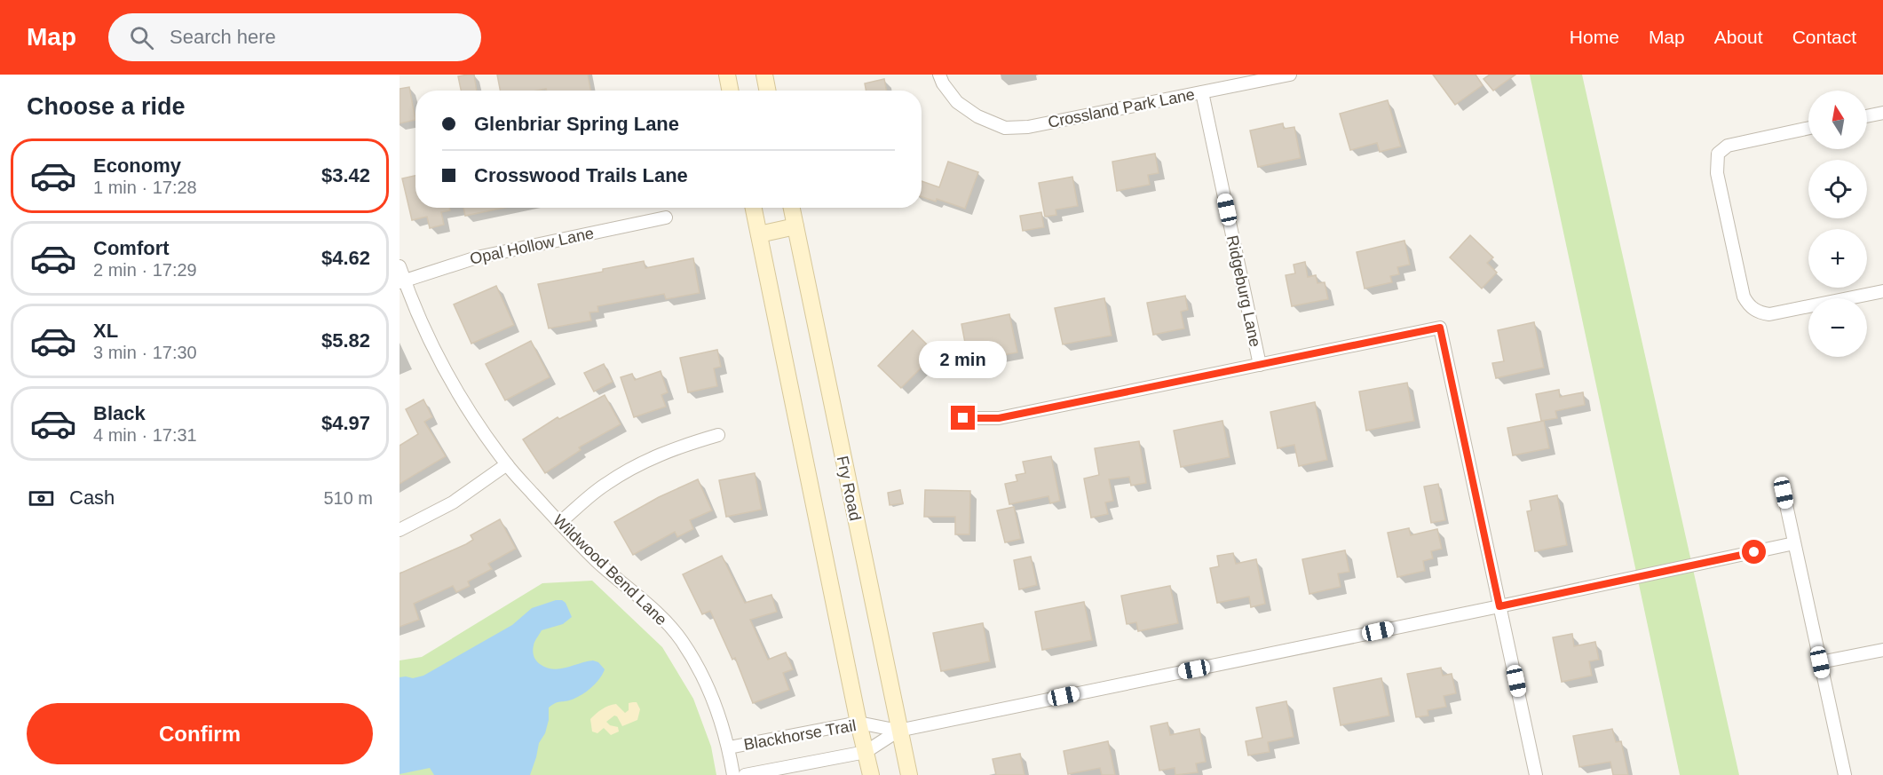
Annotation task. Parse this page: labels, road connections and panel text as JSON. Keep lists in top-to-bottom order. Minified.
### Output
{"streets":{"main road":["Fry Road"],"street":["Crossland Park Lane","Opal Hollow Lane","Ridgeburg Lane","Wildwood Bend Lane","Blackhorse Trail"]},"crossings":[["Crossland Park Lane","Ridgeburg Lane"],["Opal Hollow Lane","Wildwood Bend Lane"],["Fry Road","Blackhorse Trail"],["Wildwood Bend Lane","Blackhorse Trail"]],"north":"top","page":{"header":"Map","search":"Search here","nav":["Home","Map","About","Contact"],"heading":"Choose a ride","map_buttons":["+","−"],"banner":["Glenbriar Spring Lane","Crosswood Trails Lane"],"list":[{"name":"Economy","note":"1 min · 17:28","value":"$3.42"},{"name":"Comfort","note":"2 min · 17:29","value":"$4.62"},{"name":"XL","note":"3 min · 17:30","value":"$5.82"},{"name":"Black","note":"4 min · 17:31","value":"$4.97"}],"bubble":"2 min","pay":["Cash","510 m"],"buttons":"Confirm"}}
